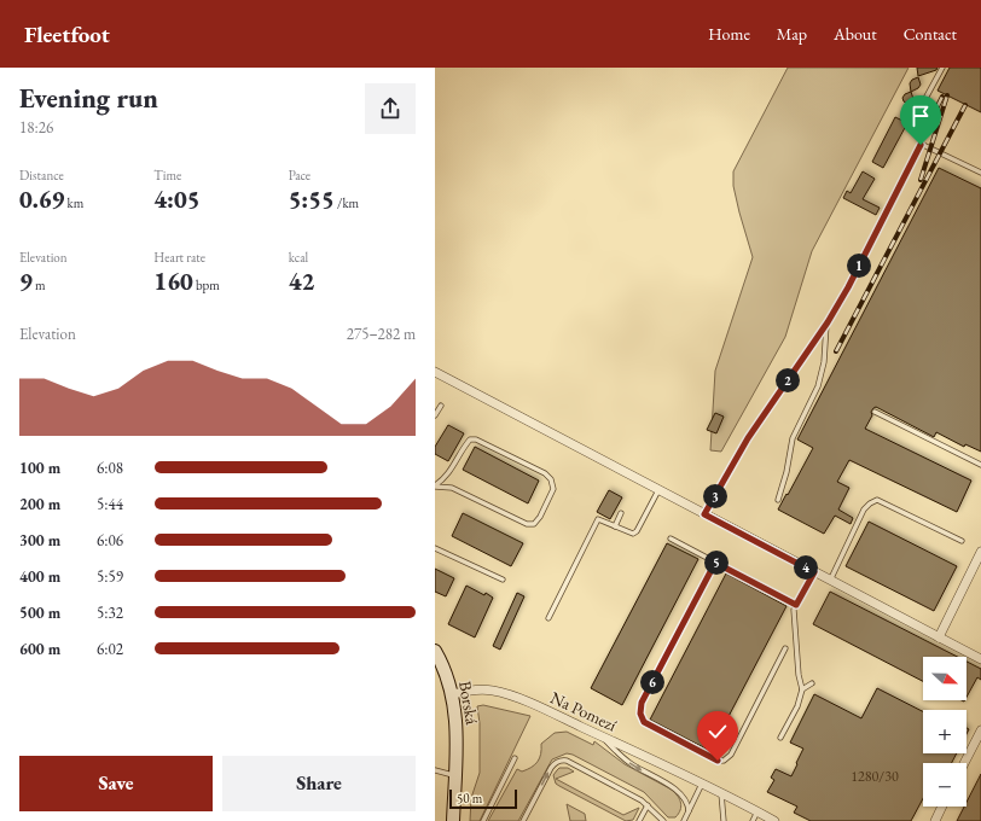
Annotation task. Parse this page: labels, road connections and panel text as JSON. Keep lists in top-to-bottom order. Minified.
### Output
{"streets":{"street":["Borská","Na Pomezí"]},"crossings":[["Borská","Na Pomezí"]],"house_numbers":["1280/30"],"scale_bar":"50 m","north":"right","page":{"header":"Fleetfoot","nav":["Home","Map","About","Contact"],"heading":["Evening run","18:26"],"stats":[["Distance","0.69 km"],["Time","4:05"],["Pace","5:55 /km"],["Elevation","9 m"],["Heart rate","160 bpm"],["kcal","42"]],"pins":["1","2","3","5","4","6"],"chart":["Elevation","275–282 m"],"list":[{"name":"100 m","note":"6:08"},{"name":"200 m","note":"5:44"},{"name":"300 m","note":"6:06"},{"name":"400 m","note":"5:59"},{"name":"500 m","note":"5:32"},{"name":"600 m","note":"6:02"}],"map_buttons":["+","−"],"buttons":["Save","Share"],"scale":"50 m"}}
